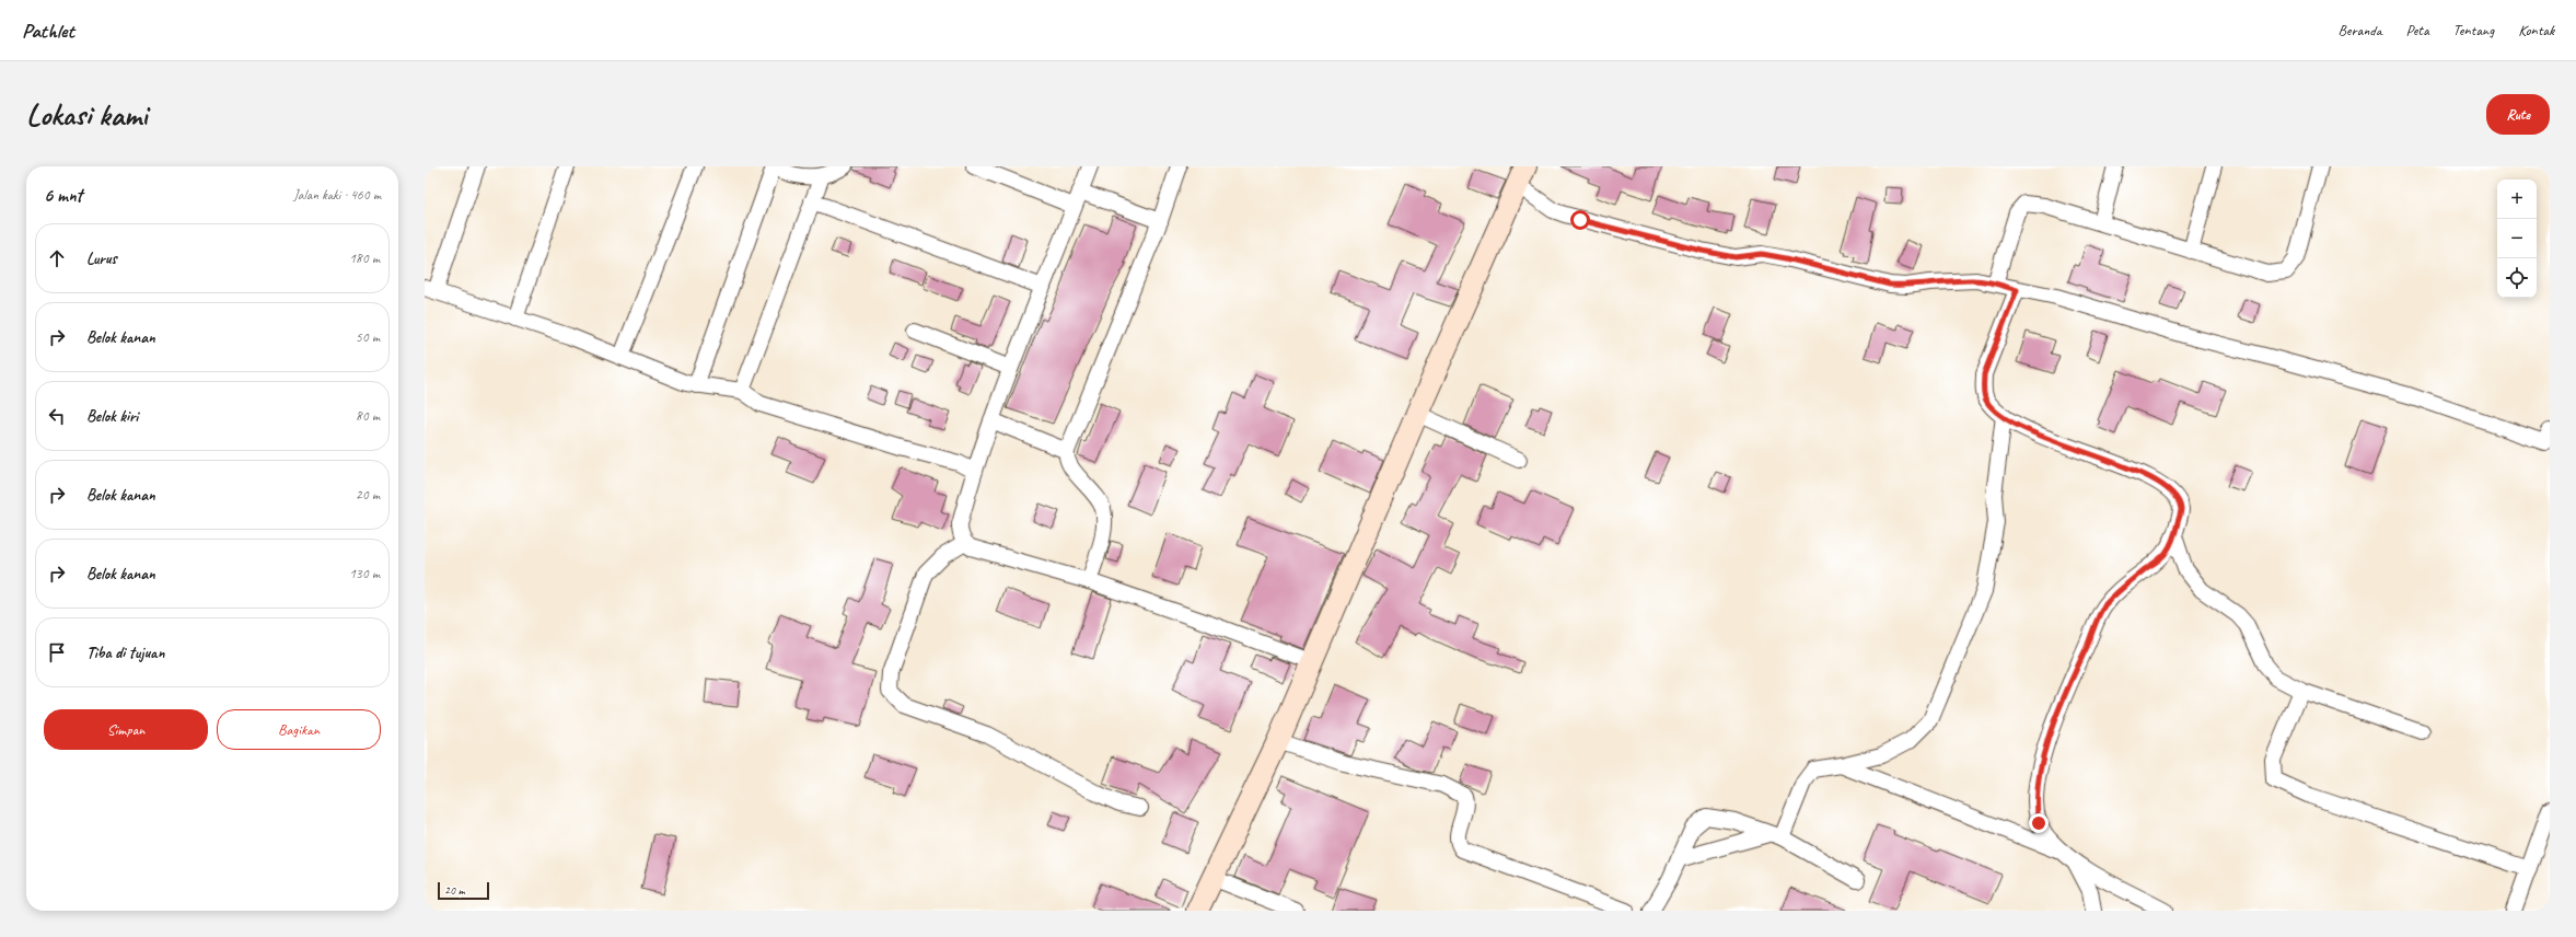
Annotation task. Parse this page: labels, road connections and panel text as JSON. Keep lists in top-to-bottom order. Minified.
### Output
{"scale_bar":"20 m","page":{"header":"Pathlet","nav":["Beranda","Peta","Tentang","Kontak"],"buttons":["Rute",["Simpan","Bagikan"]],"title":"Lokasi kami","heading":["6 mnt","Jalan kaki · 460 m"],"map_buttons":["+","−"],"list":[["Lurus","180 m"],["Belok kanan","50 m"],["Belok kiri","80 m"],["Belok kanan","20 m"],["Belok kanan","130 m"],"Tiba di tujuan"],"scale":"20 m"}}
